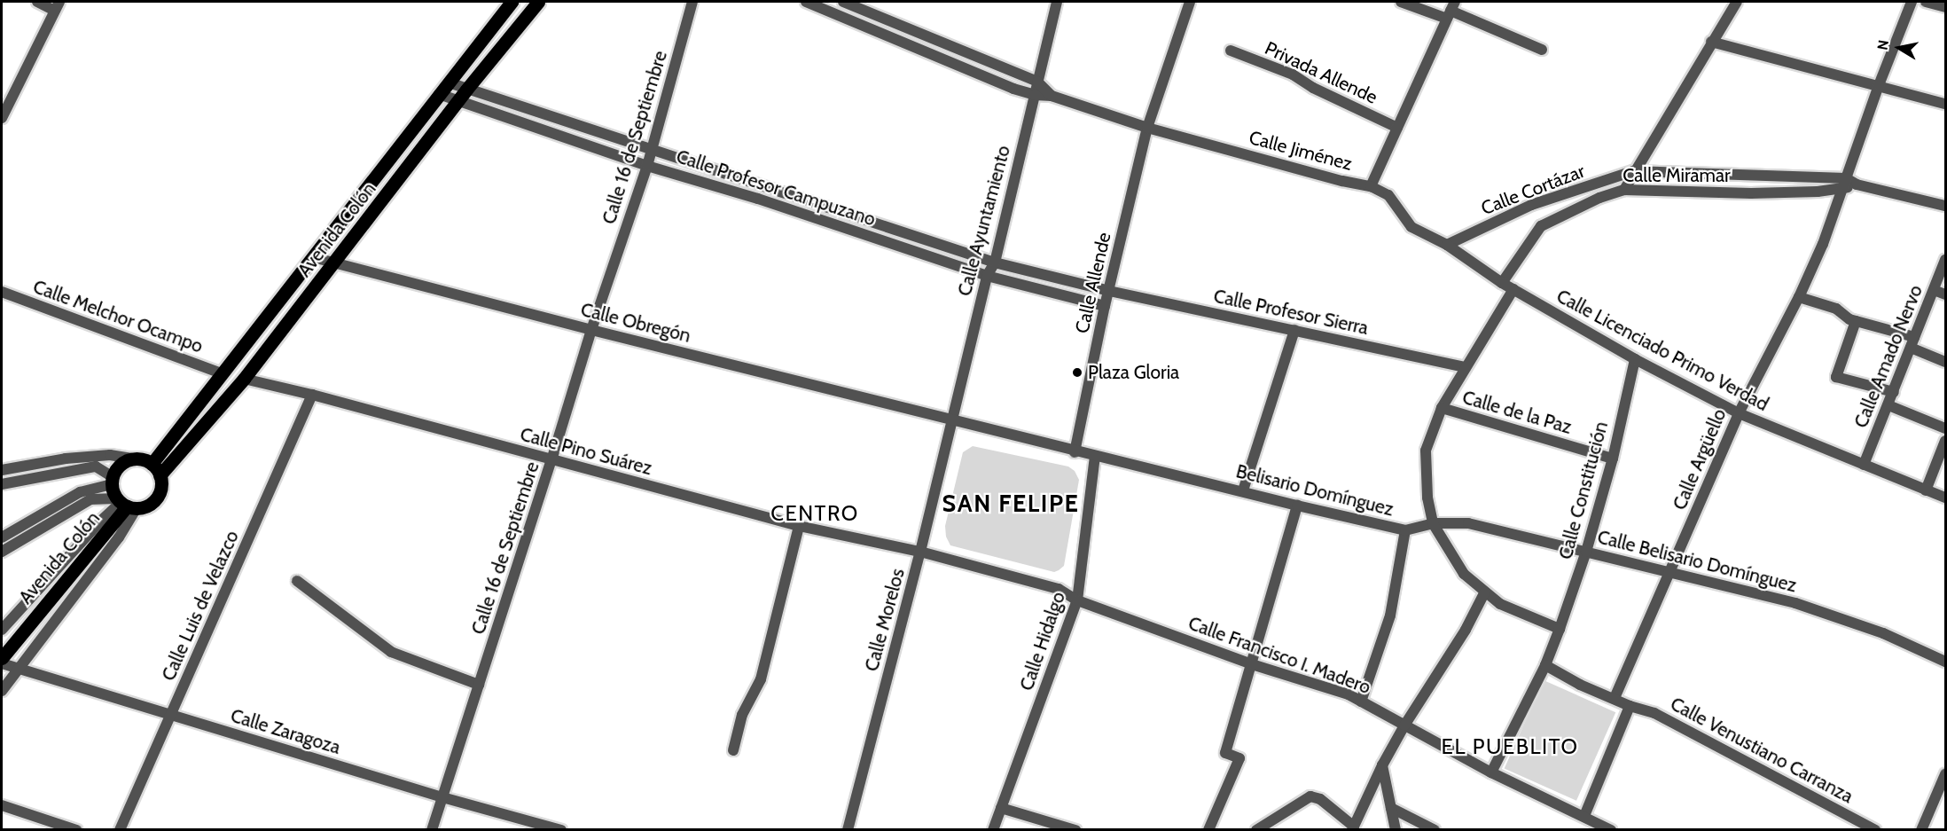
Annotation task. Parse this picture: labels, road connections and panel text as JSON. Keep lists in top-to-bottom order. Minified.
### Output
{"streets":{"main road":["Avenida Colón"],"street":["Privada Allende","Calle 16 de Septiembre","Calle Jiménez","Calle Miramar","Calle Profesor Campuzano","Calle Cortázar","Calle Ayuntamiento","Calle Allende","Calle Profesor Sierra","Calle Melchor Ocampo","Calle Obregón","Calle Licenciado Primo Verdad","Calle Amado Nervo","Calle de la Paz","Calle Pino Suárez","Calle Argüello","Belisario Domínguez","Calle Constitución","Calle Belisario Domínguez","Calle Luis de Velazco","Calle Morelos","Calle Hidalgo","Calle Francisco I. Madero","Calle Zaragoza","Calle Venustiano Carranza"]},"crossings":[["Calle 16 de Septiembre","Calle Profesor Campuzano"],["Calle 16 de Septiembre","Calle Obregón"],["Calle 16 de Septiembre","Calle Pino Suárez"],["Calle 16 de Septiembre","Calle Zaragoza"],["Calle Jiménez","Calle Miramar"],["Calle Jiménez","Calle Cortázar"],["Calle Jiménez","Calle Ayuntamiento"],["Calle Jiménez","Calle Allende"],["Calle Jiménez","Calle Licenciado Primo Verdad"],["Calle Miramar","Calle Cortázar"],["Calle Miramar","Calle Argüello"],["Calle Profesor Campuzano","Calle Ayuntamiento"],["Calle Profesor Campuzano","Avenida Colón"],["Calle Profesor Campuzano","Calle Allende"],["Calle Profesor Campuzano","Calle Profesor Sierra"],["Calle Ayuntamiento","Calle Obregón"],["Calle Ayuntamiento","Calle Morelos"],["Avenida Colón","Calle Melchor Ocampo"],["Avenida Colón","Calle Obregón"],["Avenida Colón","Calle Pino Suárez"],["Calle Allende","Calle Profesor Sierra"],["Calle Allende","Belisario Domínguez"],["Calle Obregón","Calle Morelos"],["Calle Licenciado Primo Verdad","Calle Amado Nervo"],["Calle Licenciado Primo Verdad","Calle Argüello"],["Calle Licenciado Primo Verdad","Calle Constitución"],["Calle de la Paz","Calle Constitución"],["Calle Pino Suárez","Calle Luis de Velazco"],["Calle Pino Suárez","Calle Morelos"],["Calle Pino Suárez","Calle Francisco I. Madero"],["Calle Argüello","Calle Belisario Domínguez"],["Calle Argüello","Calle Venustiano Carranza"],["Belisario Domínguez","Calle Belisario Domínguez"],["Belisario Domínguez","Calle Hidalgo"],["Belisario Domínguez","Calle Francisco I. Madero"],["Calle Constitución","Calle Belisario Domínguez"],["Calle Constitución","Calle Francisco I. Madero"],["Calle Constitución","Calle Venustiano Carranza"],["Calle Luis de Velazco","Calle Zaragoza"],["Calle Morelos","Calle Francisco I. Madero"],["Calle Hidalgo","Calle Francisco I. Madero"]],"districts":["SAN FELIPE","CENTRO","EL PUEBLITO"],"places":["Plaza Gloria"],"north":"left"}
